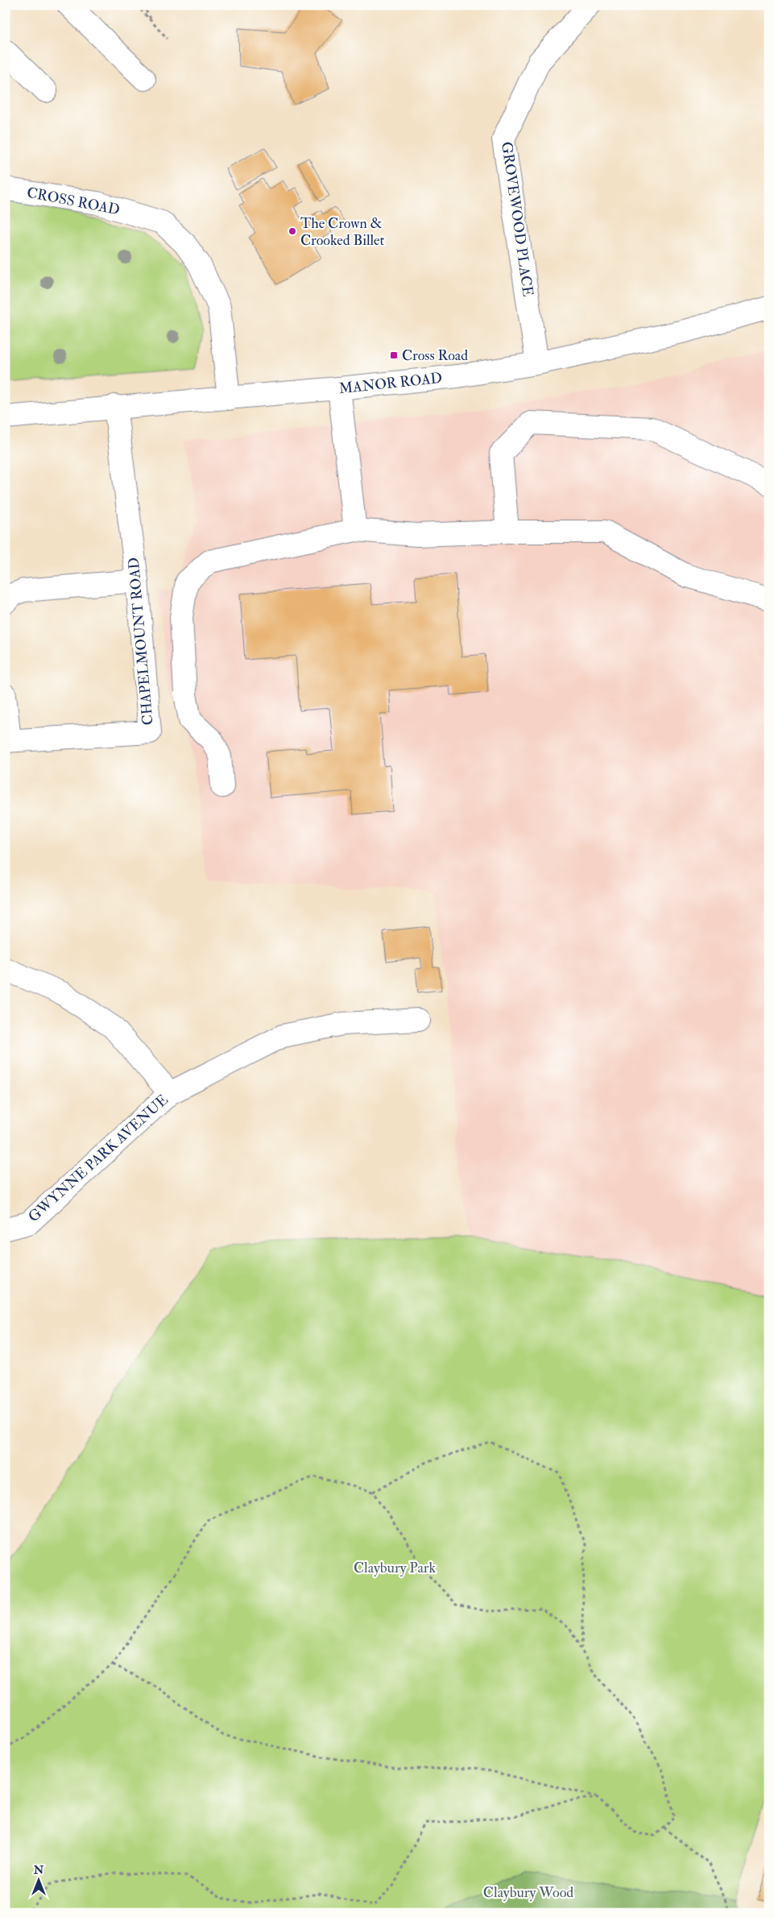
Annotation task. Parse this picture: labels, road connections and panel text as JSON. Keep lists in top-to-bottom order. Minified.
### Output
{"streets":{"street":["CROSS ROAD","GROVEWOOD PLACE","MANOR ROAD","CHAPELMOUNT ROAD","GWYNNE PARK AVENUE"]},"crossings":[["CROSS ROAD","MANOR ROAD"],["GROVEWOOD PLACE","MANOR ROAD"],["MANOR ROAD","CHAPELMOUNT ROAD"]],"parks":["Claybury Park","Claybury Wood"],"places":{"other":["The Crown & Crooked Billet"],"transit":["Cross Road"]},"north":"top"}
